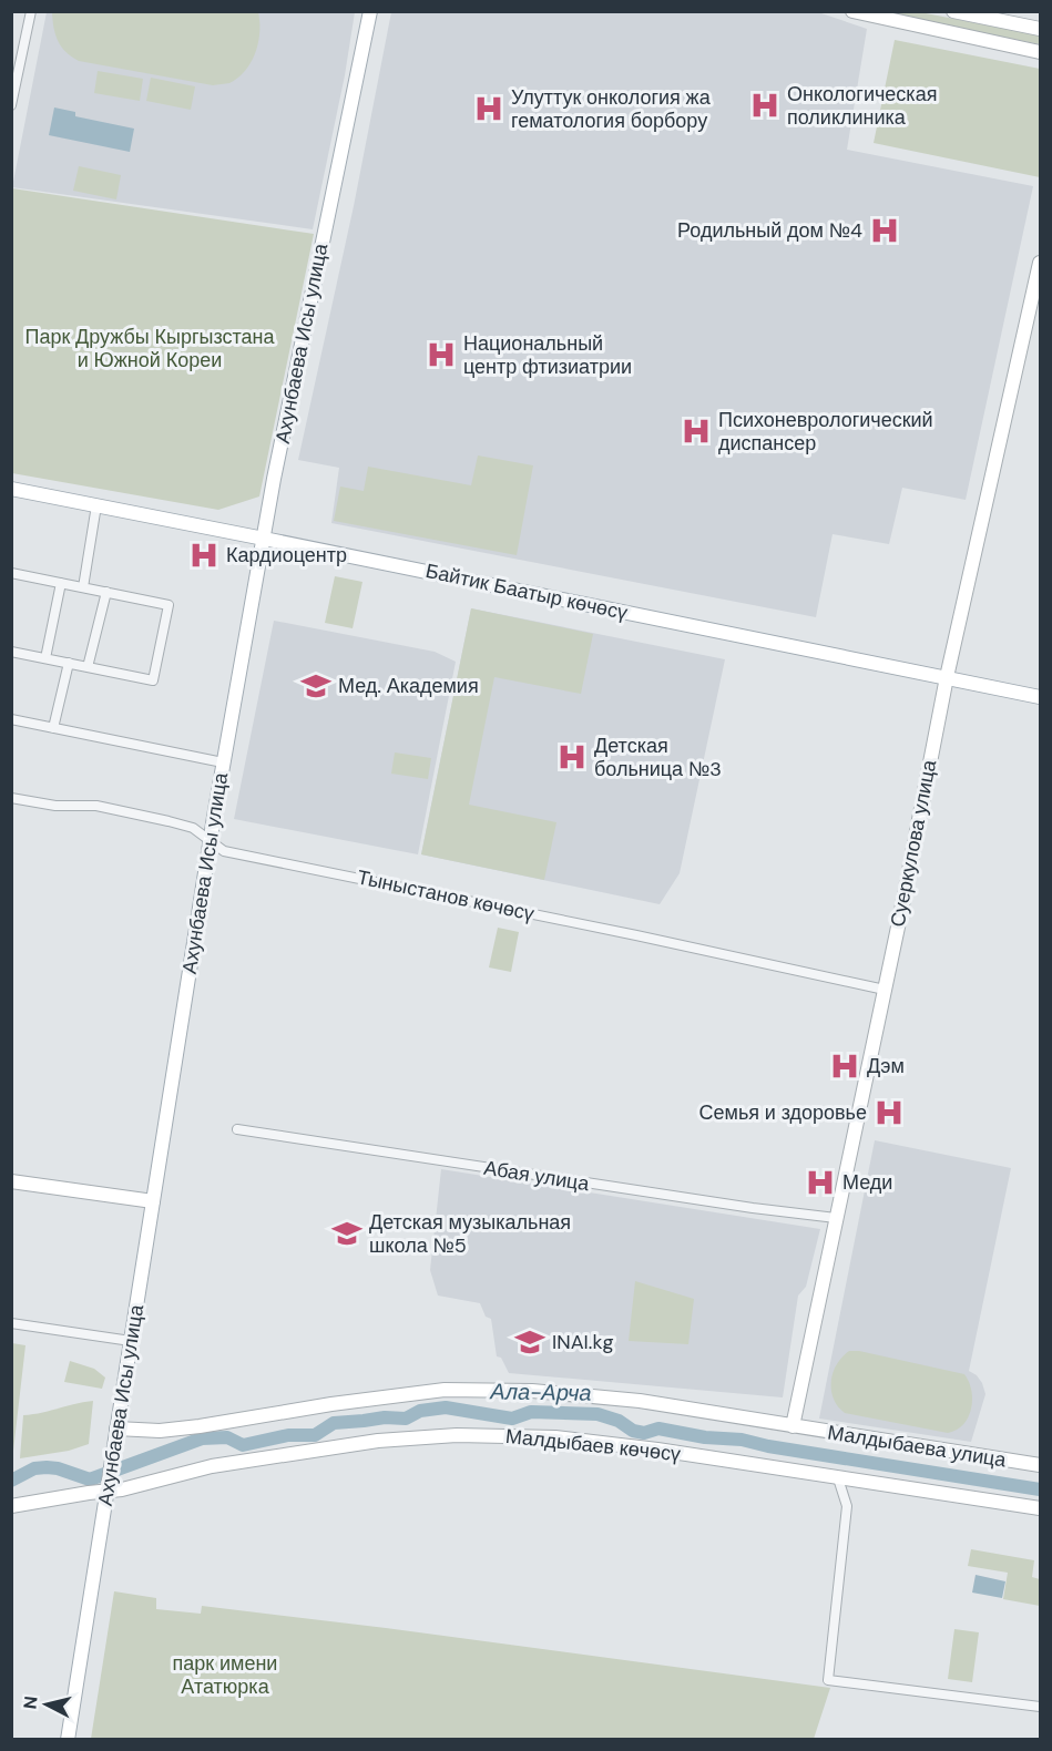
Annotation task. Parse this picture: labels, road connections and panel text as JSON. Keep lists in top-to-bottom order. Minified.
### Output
{"streets":{"street":["Ахунбаева Исы улица","Байтик Баатыр көчөсү","Суеркулова улица","Тыныстанов көчөсү","Абая улица","Малдыбаев көчөсү","Малдыбаева улица"]},"crossings":[["Ахунбаева Исы улица","Байтик Баатыр көчөсү"],["Ахунбаева Исы улица","Тыныстанов көчөсү"],["Ахунбаева Исы улица","Малдыбаев көчөсү"],["Байтик Баатыр көчөсү","Суеркулова улица"],["Суеркулова улица","Тыныстанов көчөсү"],["Суеркулова улица","Абая улица"],["Суеркулова улица","Малдыбаева улица"]],"water":["Ала-Арча"],"parks":["Парк Дружбы Кыргызстана и Южной Кореи","парк имени Ататюрка"],"places":{"hospital":["Онкологическая поликлиника","Улуттук онкология жа гематология борбору","Родильный дом №4","Национальный центр фтизиатрии","Психоневрологический диспансер","Кардиоцентр","Детская больница №3","Дэм","Семья и здоровье","Меди"],"school or university":["Мед. Академия","Детская музыкальная школа №5","INAI.kg"]},"north":"left"}
